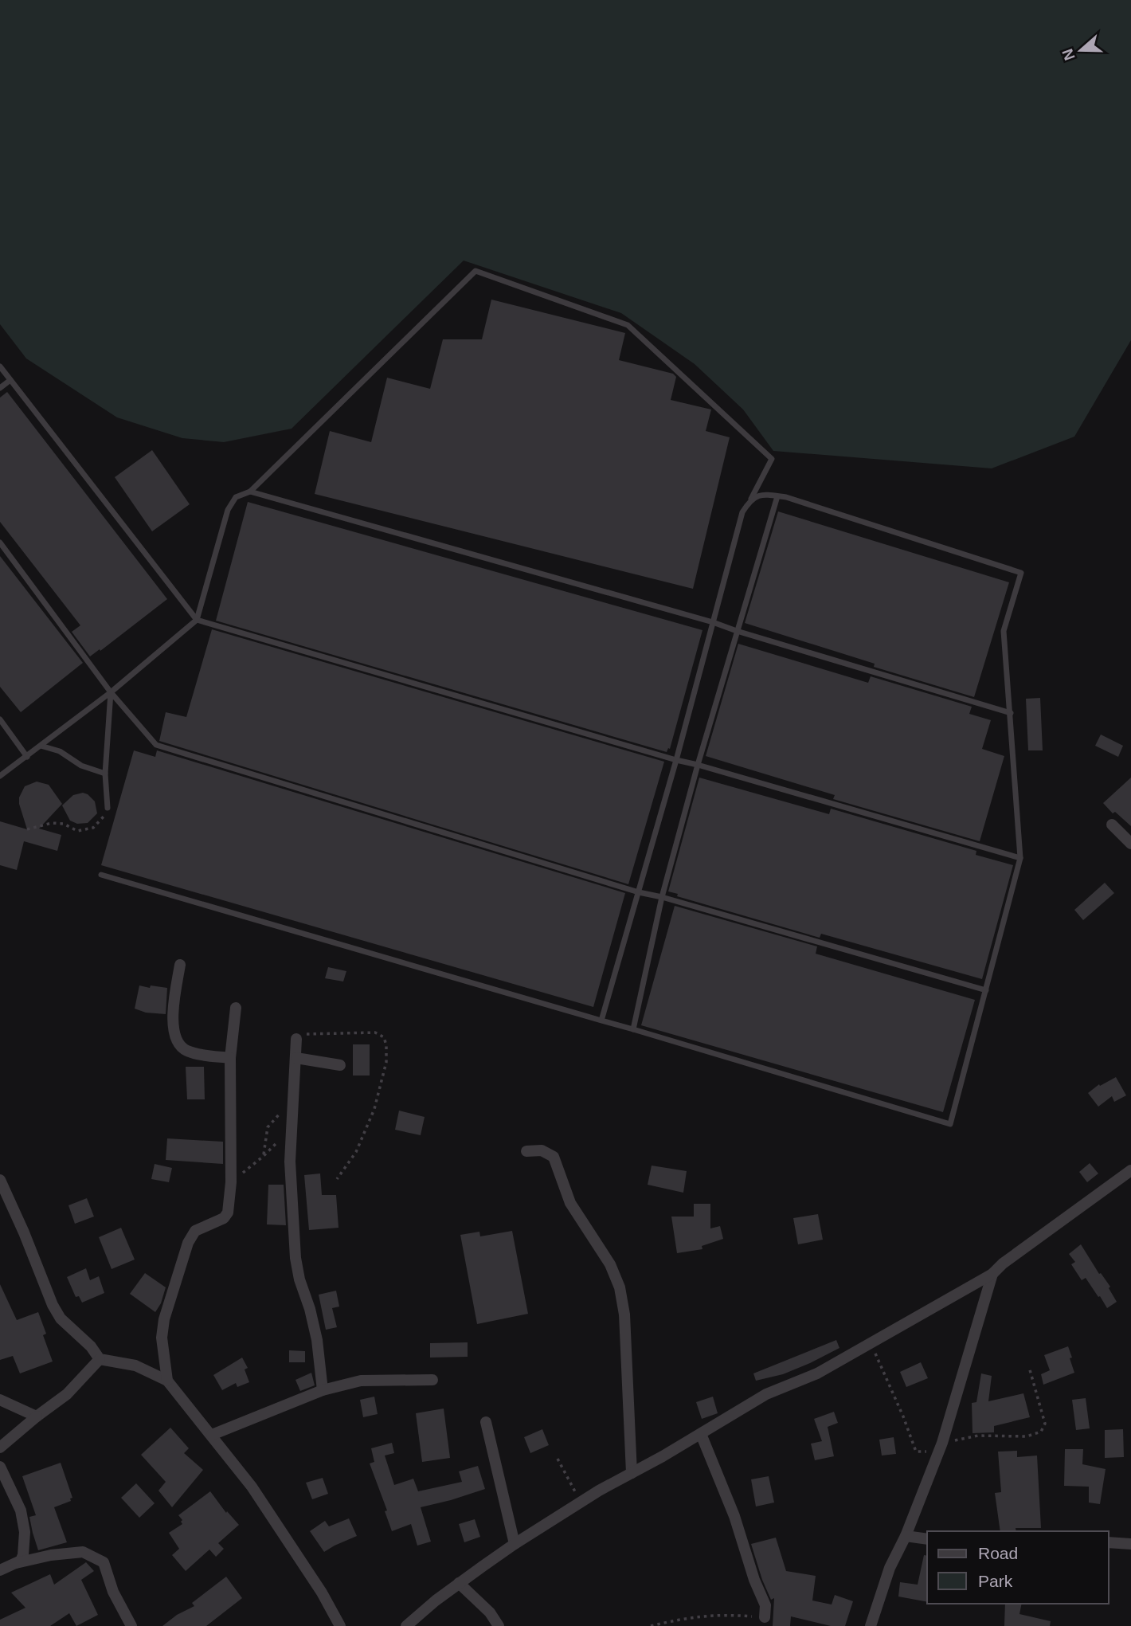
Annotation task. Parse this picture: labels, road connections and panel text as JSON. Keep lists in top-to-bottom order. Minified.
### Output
{"legend":["Road","Park"],"north":"left"}
